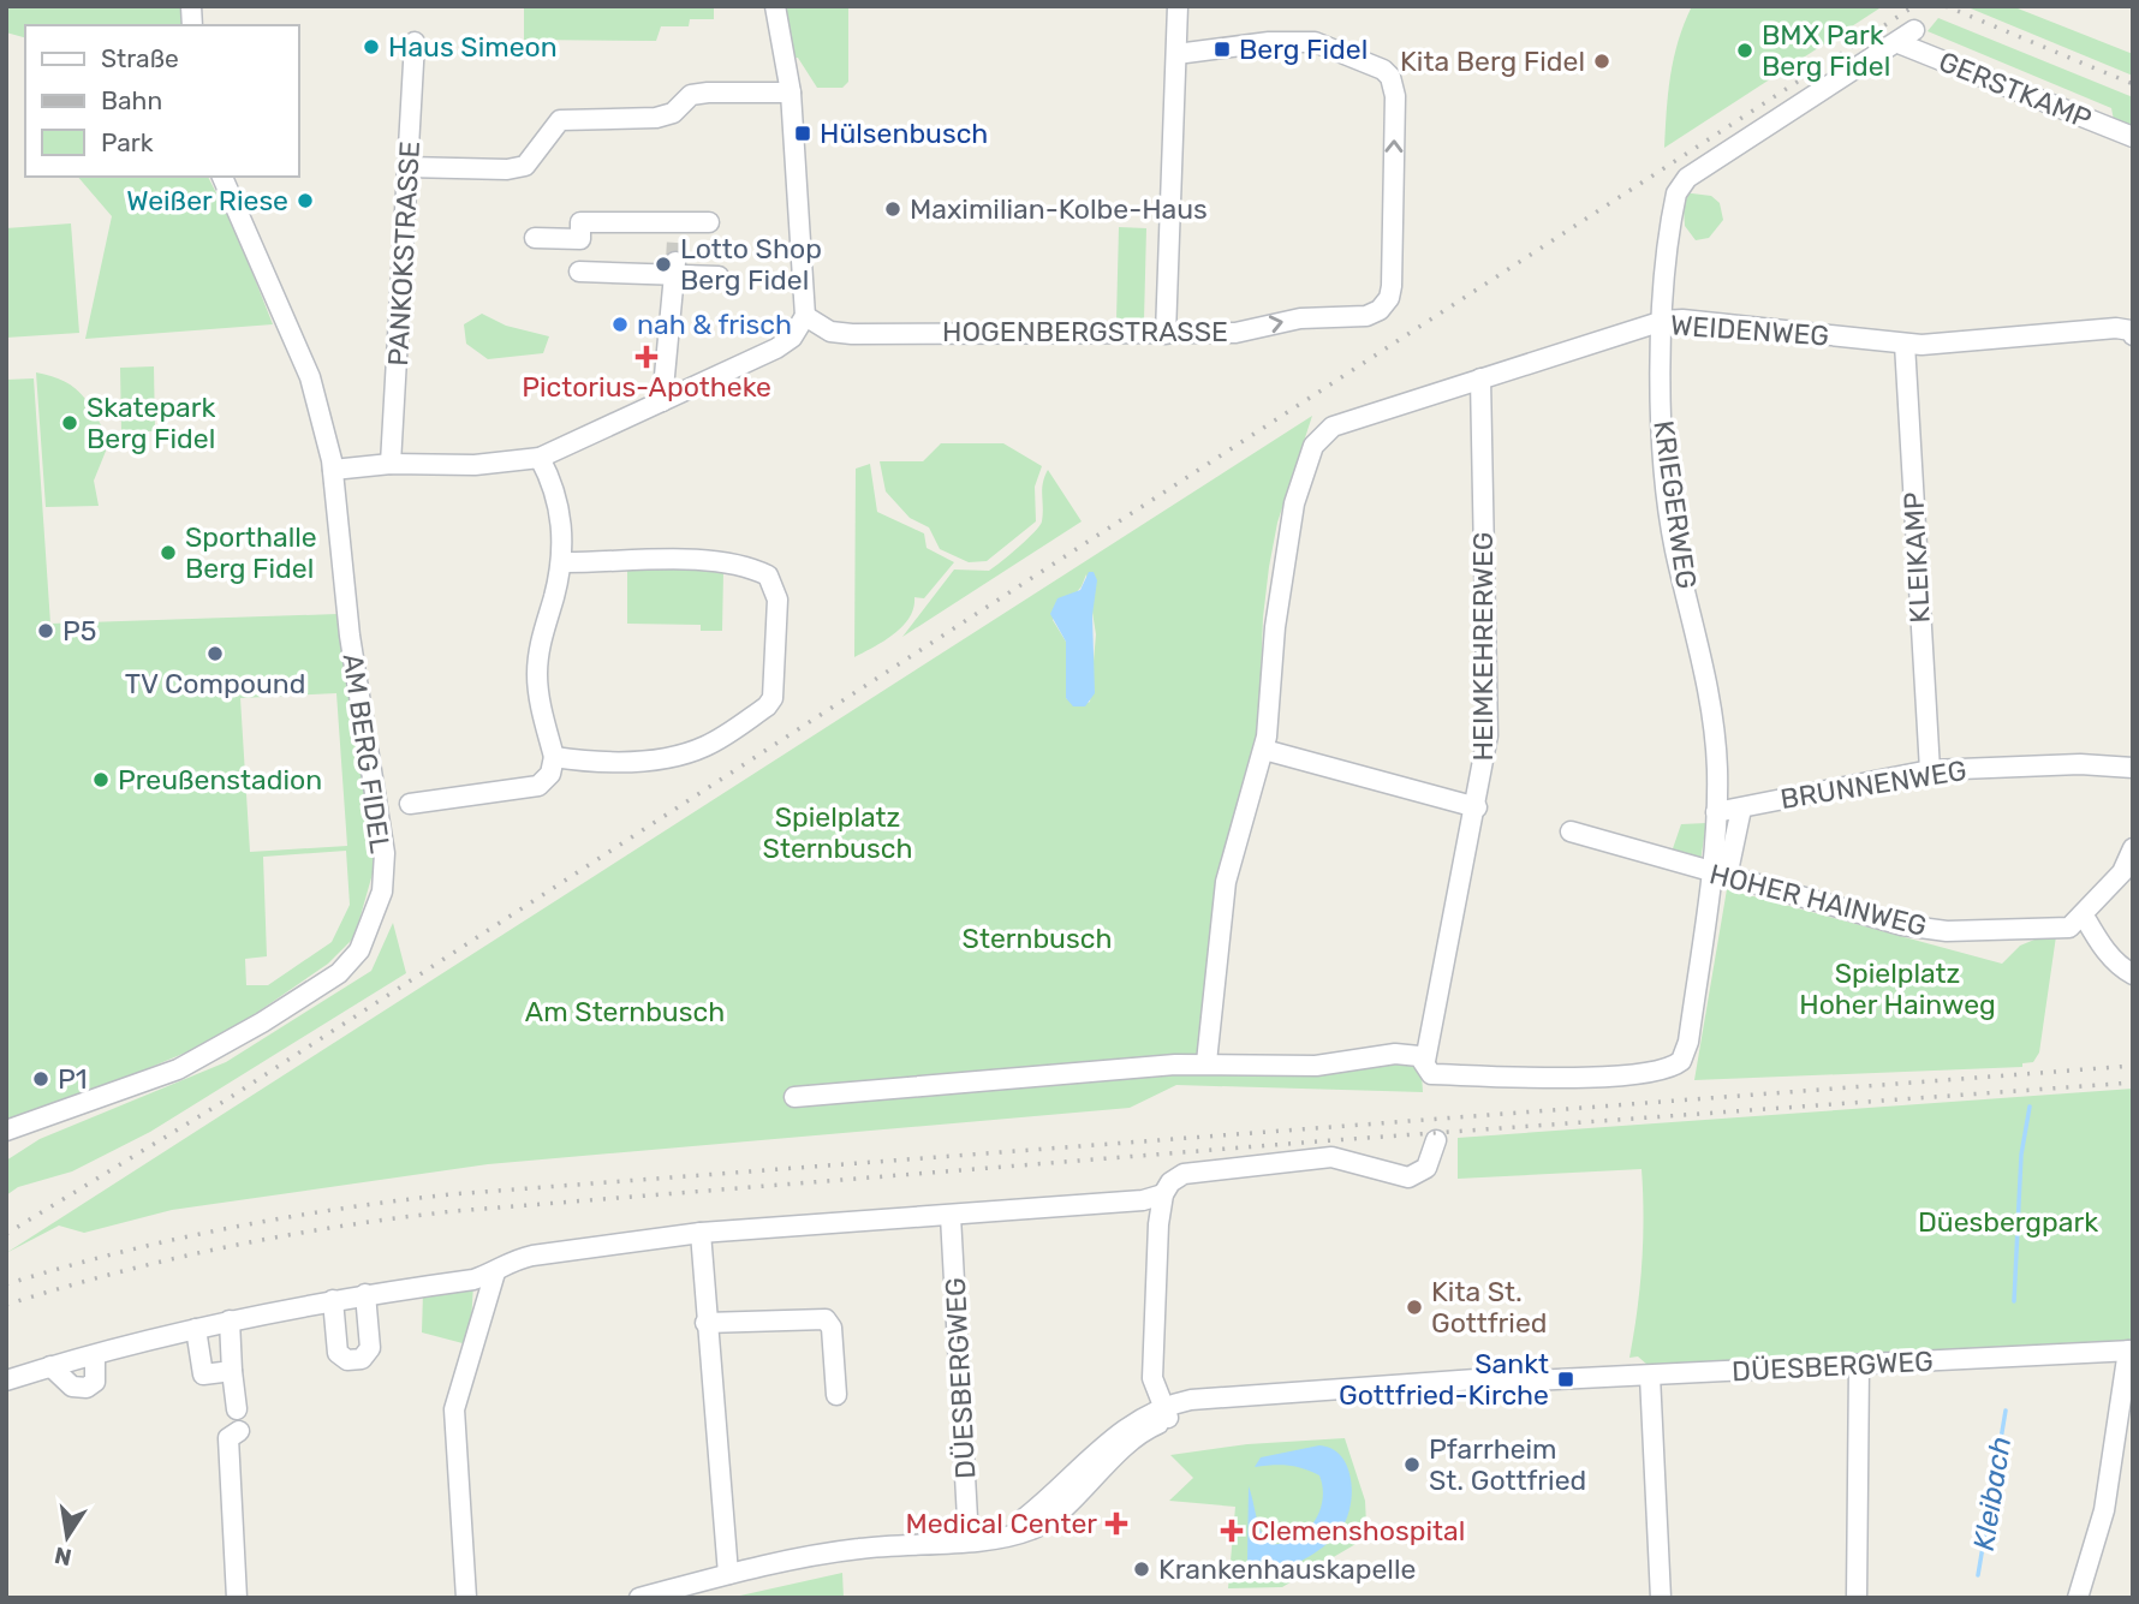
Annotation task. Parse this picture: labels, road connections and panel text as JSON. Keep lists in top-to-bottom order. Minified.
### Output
{"streets":{"street":["GERSTKAMP","PANKOKSTRASSE","WEIDENWEG","HOGENBERGSTRASSE","KRIEGERWEG","KLEIKAMP","HEIMKEHRERWEG","AM BERG FIDEL","BRUNNENWEG","HOHER HAINWEG","DÜESBERGWEG"]},"crossings":[["GERSTKAMP","KRIEGERWEG"],["WEIDENWEG","KRIEGERWEG"],["WEIDENWEG","KLEIKAMP"],["WEIDENWEG","HEIMKEHRERWEG"],["KRIEGERWEG","HEIMKEHRERWEG"],["KRIEGERWEG","BRUNNENWEG"],["KRIEGERWEG","HOHER HAINWEG"],["KLEIKAMP","BRUNNENWEG"]],"water":["Kleibach"],"parks":["Spielplatz Sternbusch","Sternbusch","Spielplatz Hoher Hainweg","Am Sternbusch","Düesbergpark"],"places":{"other":["Haus Simeon","BMX Park Berg Fidel","Kita Berg Fidel","Weißer Riese","Maximilian-Kolbe-Haus","Lotto Shop Berg Fidel","nah & frisch","Skatepark Berg Fidel","Sporthalle Berg Fidel","P5","TV Compound","Preußenstadion","P1","Kita St. Gottfried","Pfarrheim St. Gottfried","Krankenhauskapelle"],"transit":["Berg Fidel","Hülsenbusch","Sankt Gottfried-Kirche"],"health":["Pictorius-Apotheke","Medical Center","Clemenshospital"]},"legend":["Straße","Bahn","Park"],"north":"bottom"}
